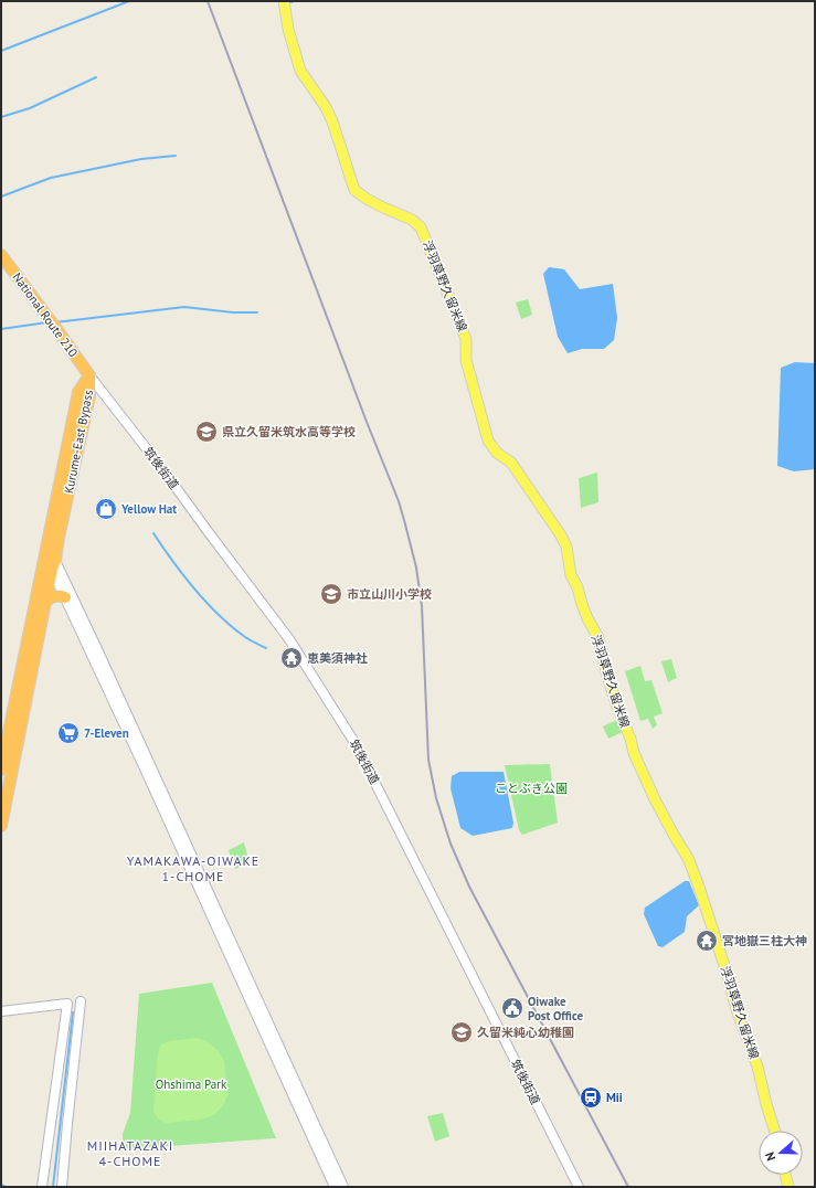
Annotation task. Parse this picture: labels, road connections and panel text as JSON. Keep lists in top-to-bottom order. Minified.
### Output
{"streets":{"highway":["National Route 210","Kurume-East Bypass"],"main road":["浮羽草野久留米線"],"street":["筑後街道"]},"crossings":[["National Route 210","Kurume-East Bypass"],["National Route 210","筑後街道"],["Kurume-East Bypass","筑後街道"]],"districts":["YAMAKAWA-OIWAKE 1-CHOME","MIIHATAZAKI 4-CHOME"],"parks":["ことぶき公園","Ohshima Park"],"places":{"school or university":["県立久留米筑水高等学校","市立山川小学校","久留米純心幼稚園"],"shop":["Yellow Hat"],"temple":["恵美須神社","宮地嶽三柱大神"],"supermarket":["7-Eleven"],"public building":["Oiwake Post Office"],"station":["Mii"]},"north":"left"}
